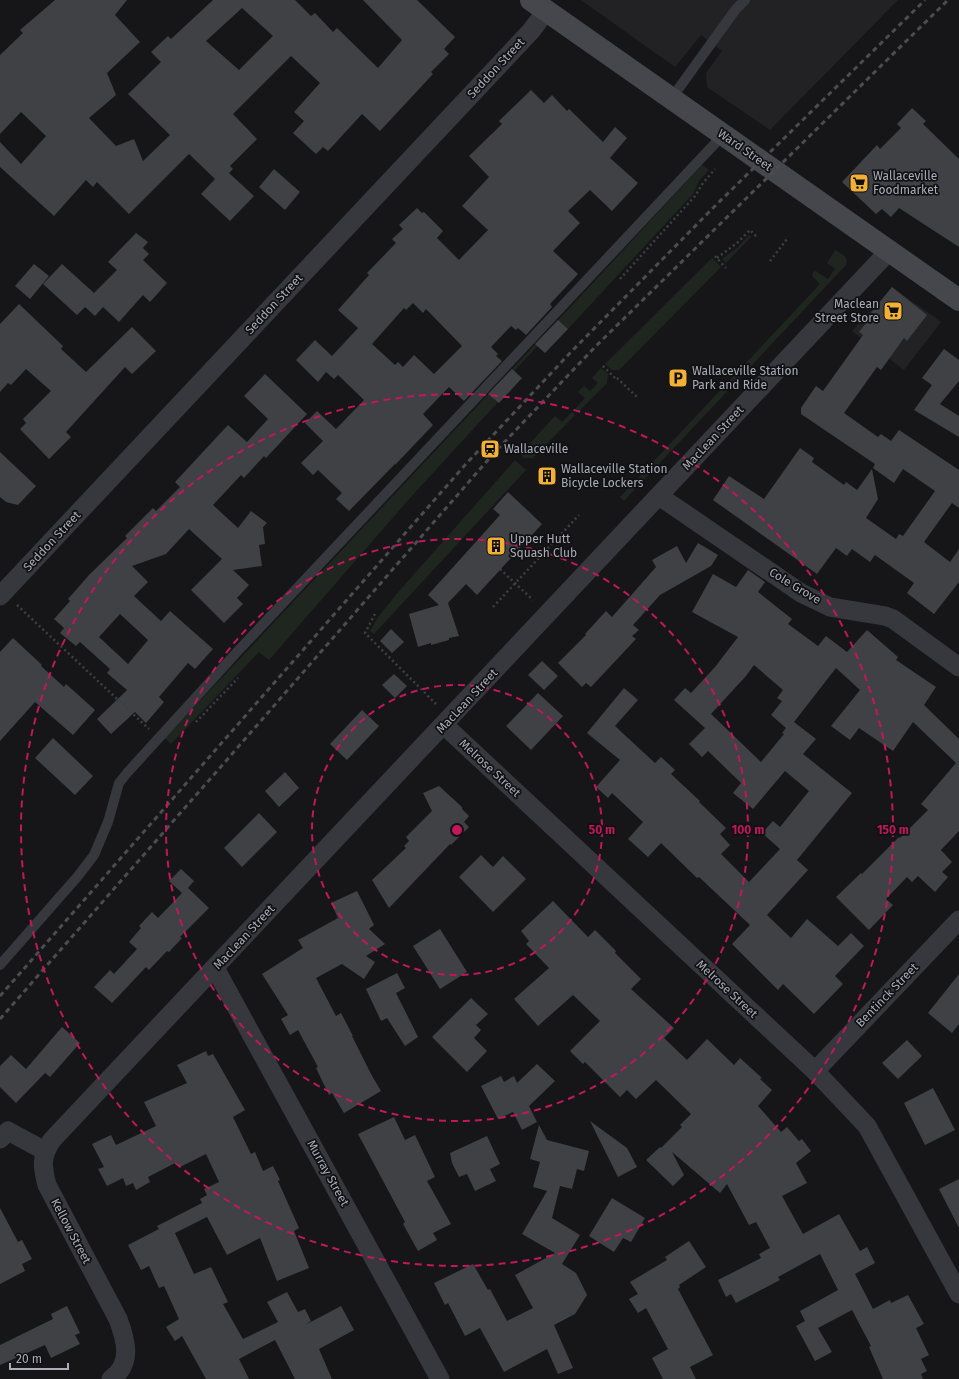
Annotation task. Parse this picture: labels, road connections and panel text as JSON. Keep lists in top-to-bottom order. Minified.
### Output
{"streets":{"street":["Seddon Street","Ward Street","MacLean Street","Cole Grove","Melrose Street","Bentinck Street","Murray Street","Kellow Street"]},"crossings":[["Seddon Street","Ward Street"],["Ward Street","MacLean Street"],["MacLean Street","Cole Grove"],["MacLean Street","Melrose Street"],["MacLean Street","Murray Street"],["MacLean Street","Kellow Street"],["Melrose Street","Bentinck Street"]],"places":{"supermarket":["Wallaceville Foodmarket","Maclean Street Store"],"parking":["Wallaceville Station Park and Ride"],"station":["Wallaceville"],"building":["Wallaceville Station Bicycle Lockers","Upper Hutt Squash Club"]},"scale_bar":"20 m","rings":["50 m","100 m","150 m"]}
